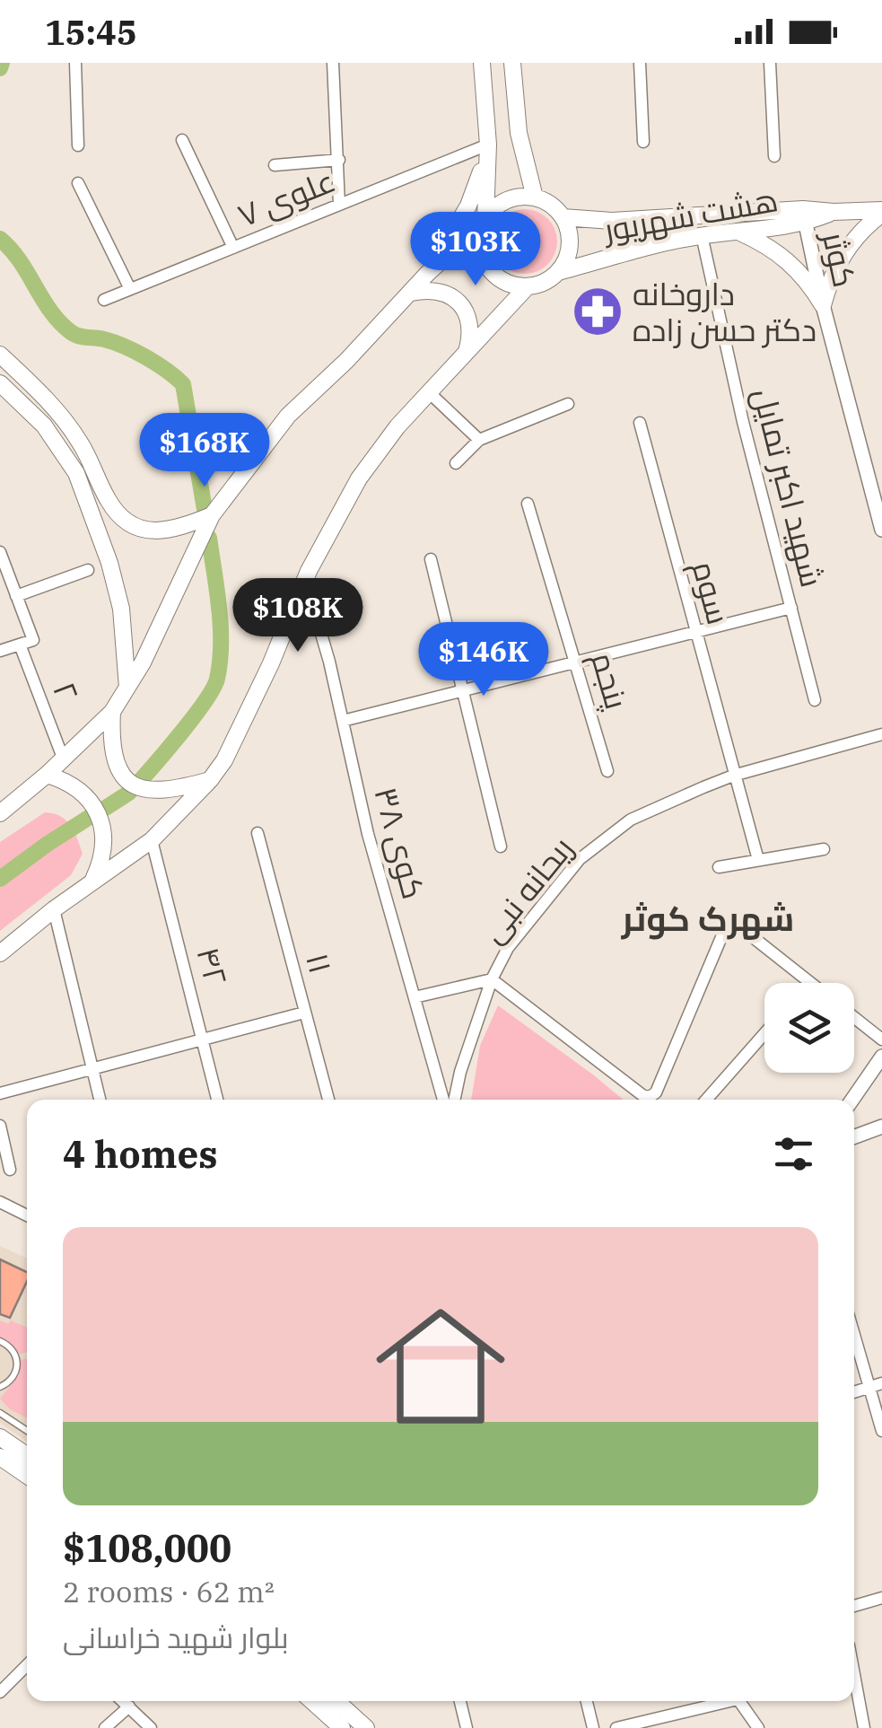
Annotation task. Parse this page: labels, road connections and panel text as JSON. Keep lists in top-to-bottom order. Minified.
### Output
{"streets":{"main road":["هشت شهریور"],"street":["علوی ۷","کوثر","شهید اکبر تمایل","سوم","پنجم","۲","کوی ۳۸","ریحانه نبی","۱۱","۴۲"]},"crossings":[["هشت شهریور","کوثر"],["هشت شهریور","شهید اکبر تمایل"],["سوم","ریحانه نبی"]],"districts":["شهرک کوثر"],"places":{"pharmacy":["داروخانه دکتر حسن زاده"]},"page":{"status":"15:45","price":["$103K","$168K","$108K","$146K"],"heading":"4 homes","list":[{"name":"$108,000","note":"2 rooms · 62 m² · بلوار شهید خراسانی"}]}}
